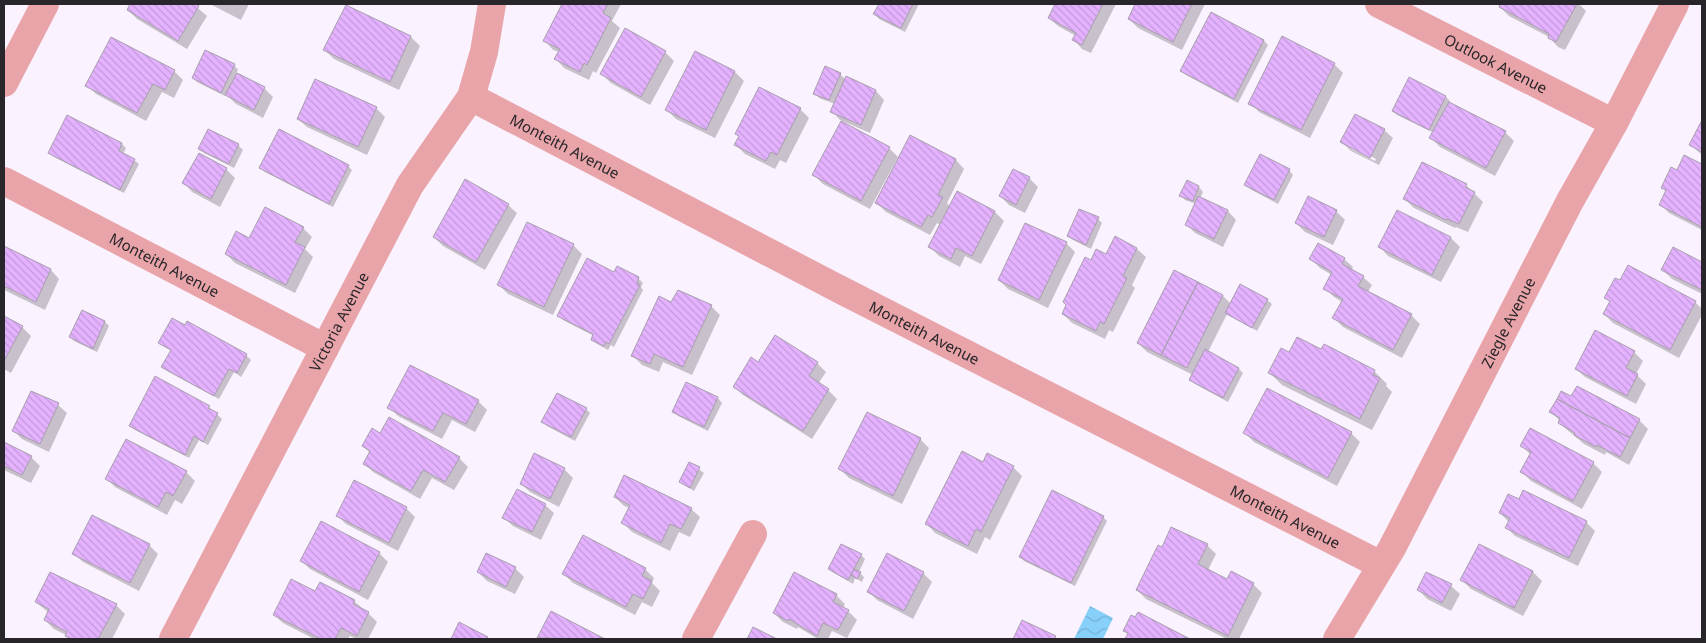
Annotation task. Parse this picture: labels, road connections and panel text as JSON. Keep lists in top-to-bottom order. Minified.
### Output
{"streets":{"street":["Outlook Avenue","Monteith Avenue","Victoria Avenue","Ziegle Avenue"]},"crossings":[["Outlook Avenue","Ziegle Avenue"],["Monteith Avenue","Victoria Avenue"],["Monteith Avenue","Ziegle Avenue"]]}
